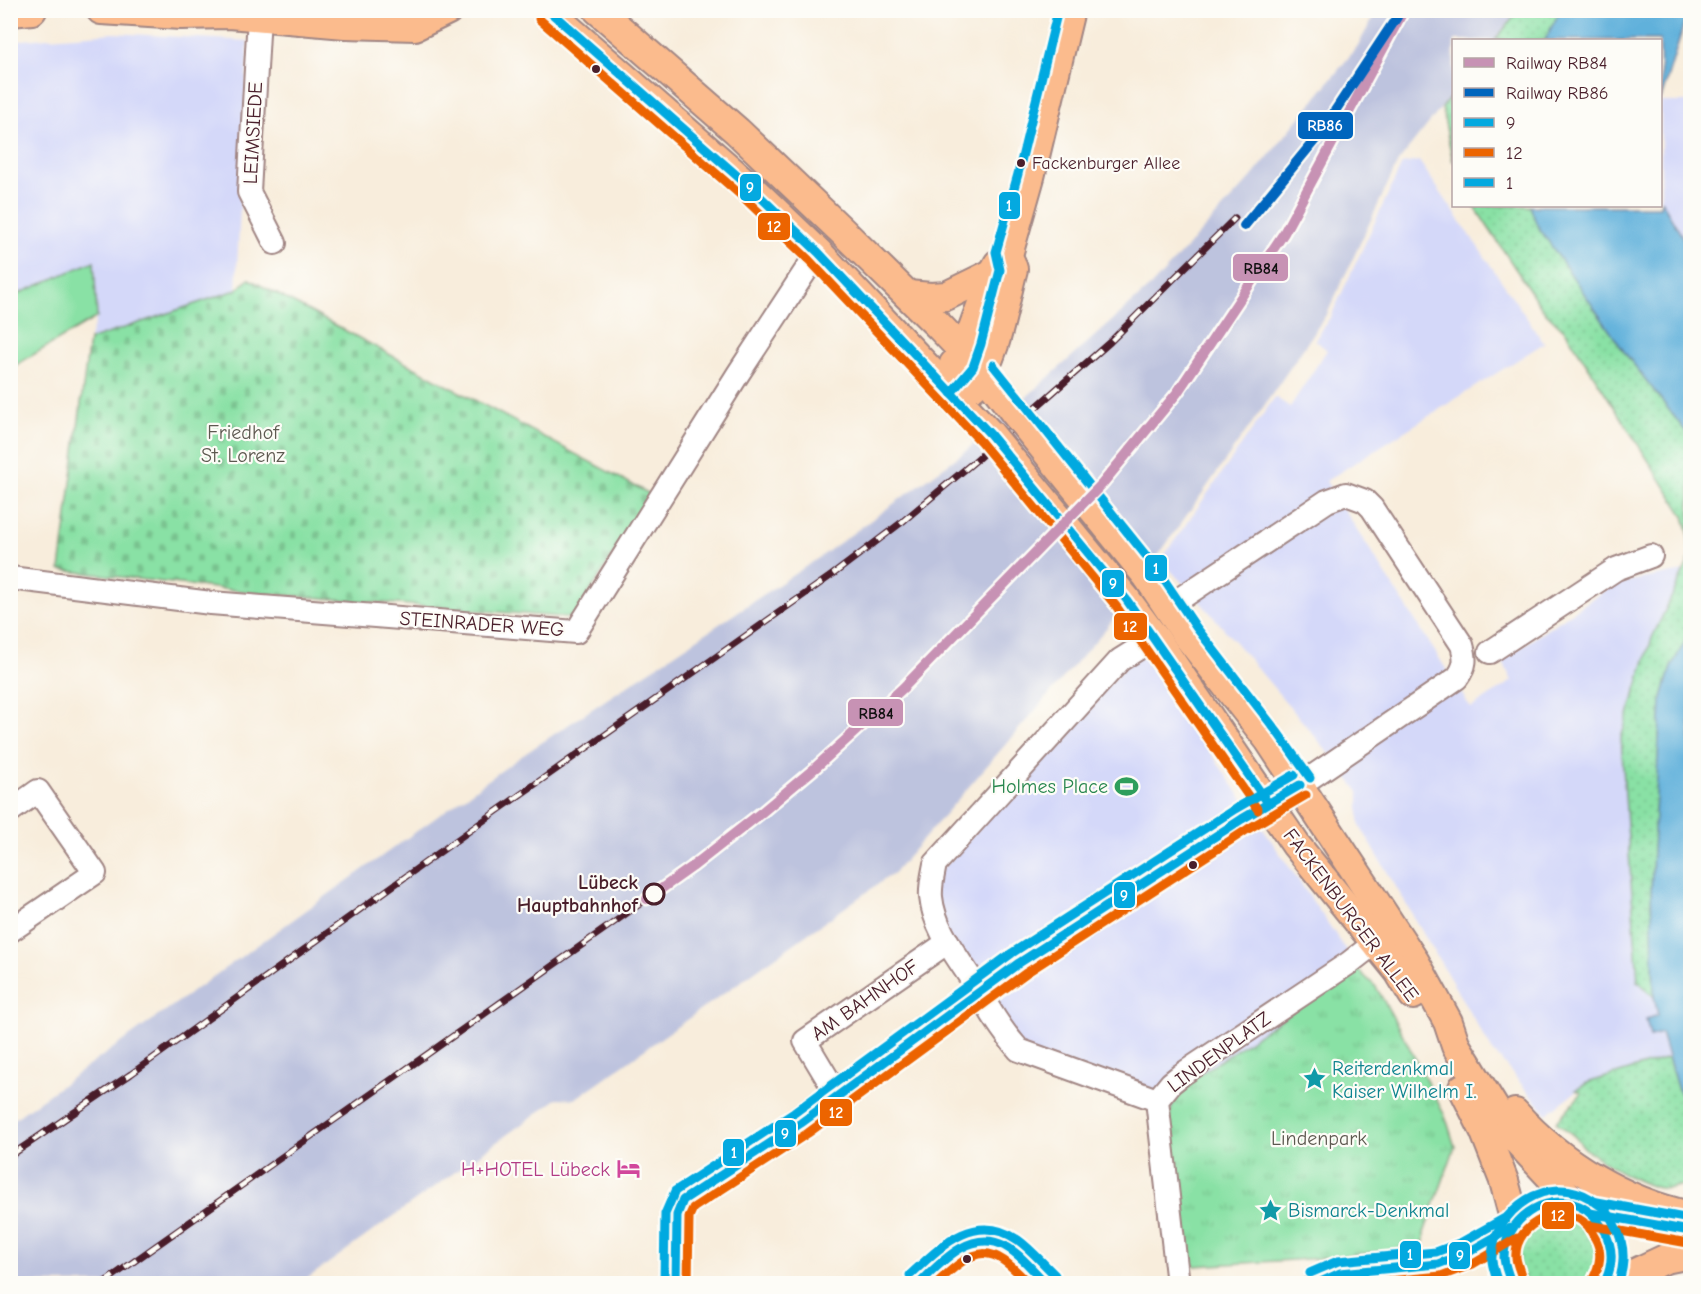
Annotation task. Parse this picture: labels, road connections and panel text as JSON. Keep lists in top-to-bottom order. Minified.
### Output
{"streets":{"main road":["FACKENBURGER ALLEE"],"street":["LEIMSIEDE","STEINRADER WEG","AM BAHNHOF","LINDENPLATZ"]},"crossings":[["STEINRADER WEG","FACKENBURGER ALLEE"],["FACKENBURGER ALLEE","LINDENPLATZ"]],"parks":["Friedhof St. Lorenz","Lindenpark"],"places":{"other":["Fackenburger Allee","Lübeck Hauptbahnhof"],"sports":["Holmes Place"],"place":["Reiterdenkmal Kaiser Wilhelm I.","Bismarck-Denkmal"],"hotel":["H+HOTEL Lübeck"]},"lines":["rail line RB84","transit line 9","transit line 1","rail line RB86","transit line 12"],"legend":["Railway RB84","Railway RB86","9","12","1"]}
